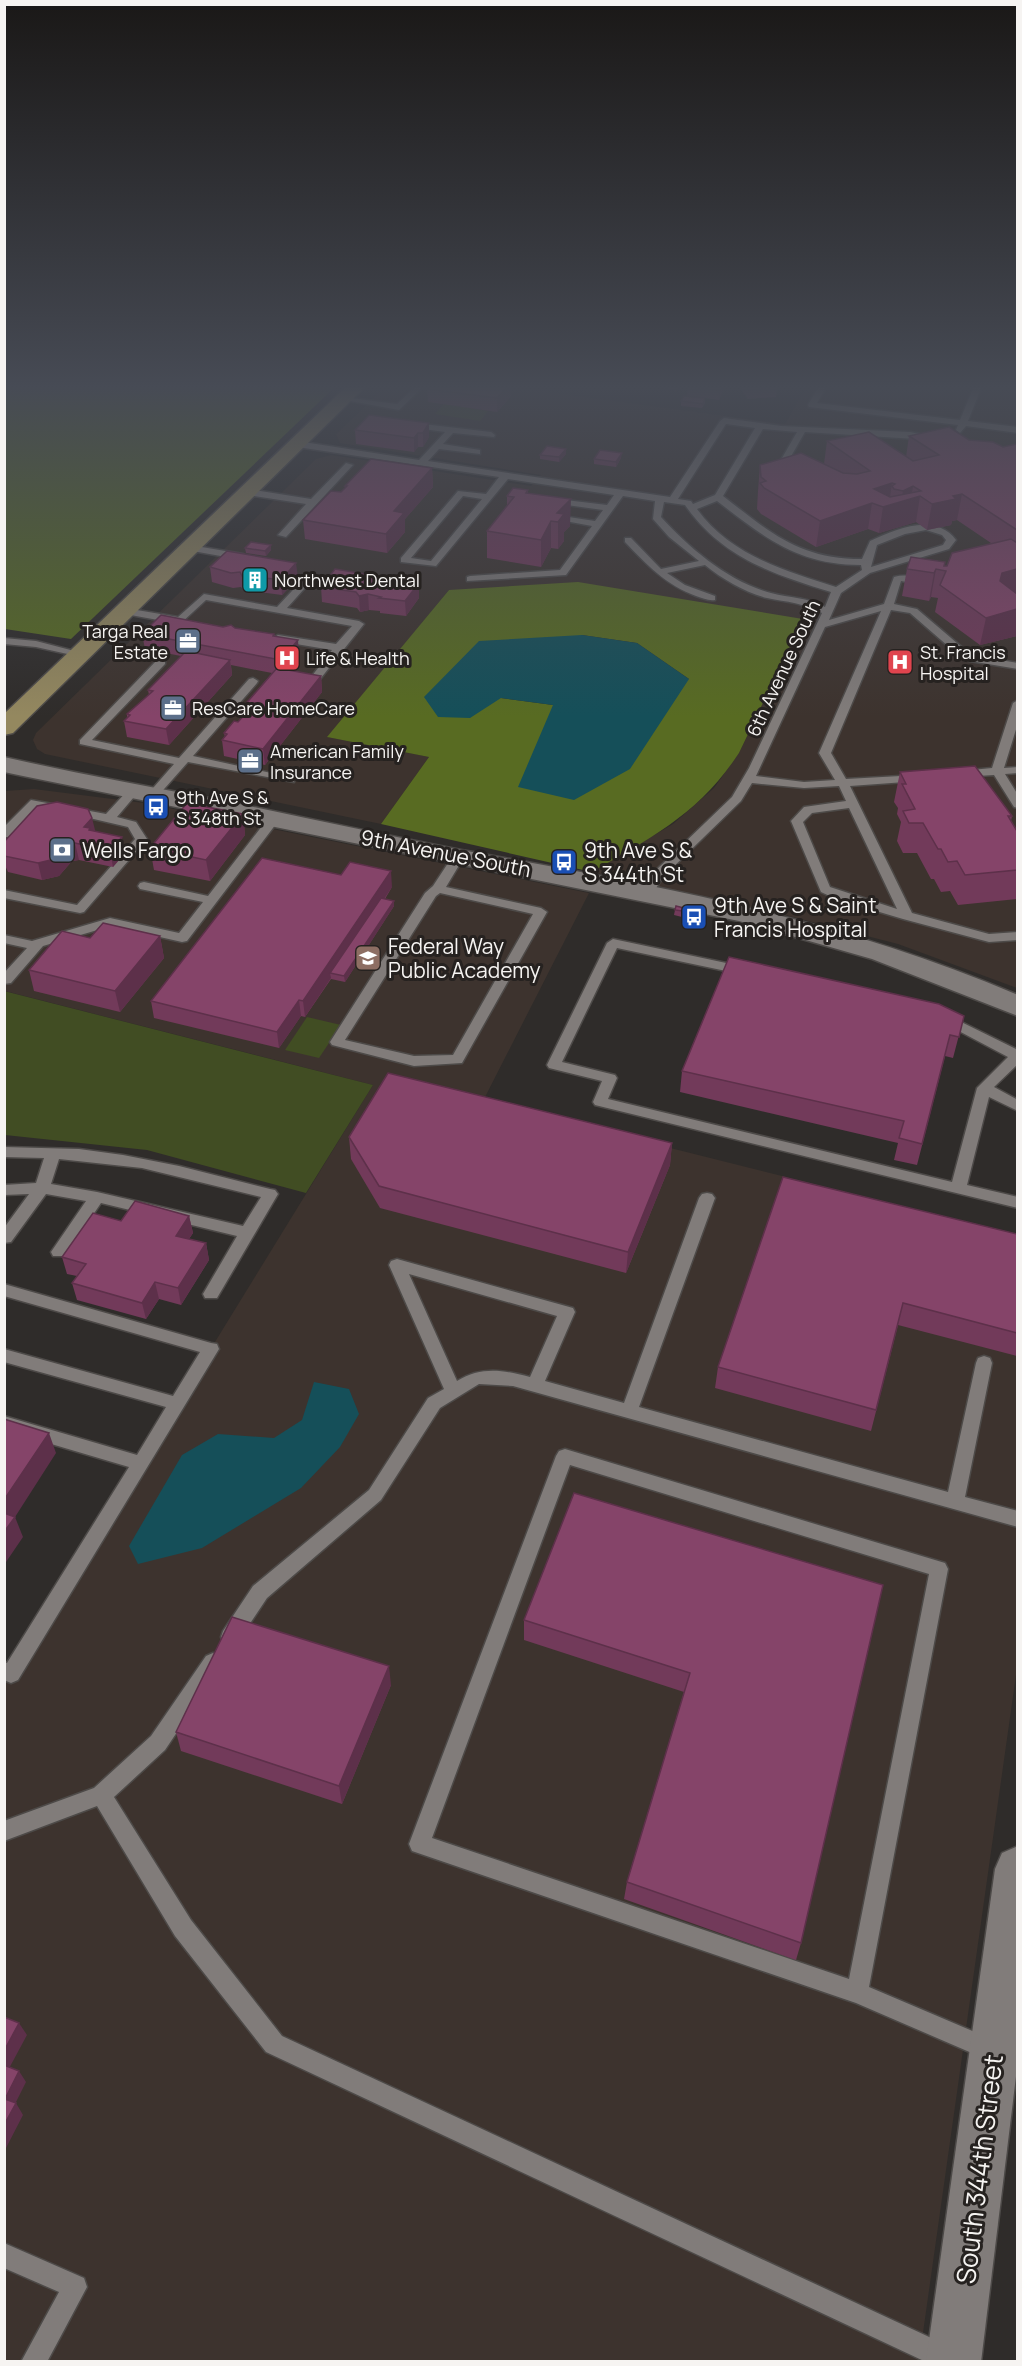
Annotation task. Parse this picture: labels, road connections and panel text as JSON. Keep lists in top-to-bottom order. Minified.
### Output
{"streets":{"street":["9th Avenue South","South 344th Street"],"lane":["6th Avenue South"]},"crossings":[["6th Avenue South","9th Avenue South"]],"places":{"building":["Northwest Dental"],"office":["Targa Real Estate","ResCare HomeCare","American Family Insurance"],"hospital":["Life & Health","St. Francis Hospital"],"bus stop":["9th Ave S & S 348th St","9th Ave S & S 344th St","9th Ave S & Saint Francis Hospital"],"bank":["Wells Fargo"],"school or university":["Federal Way Public Academy"]}}
